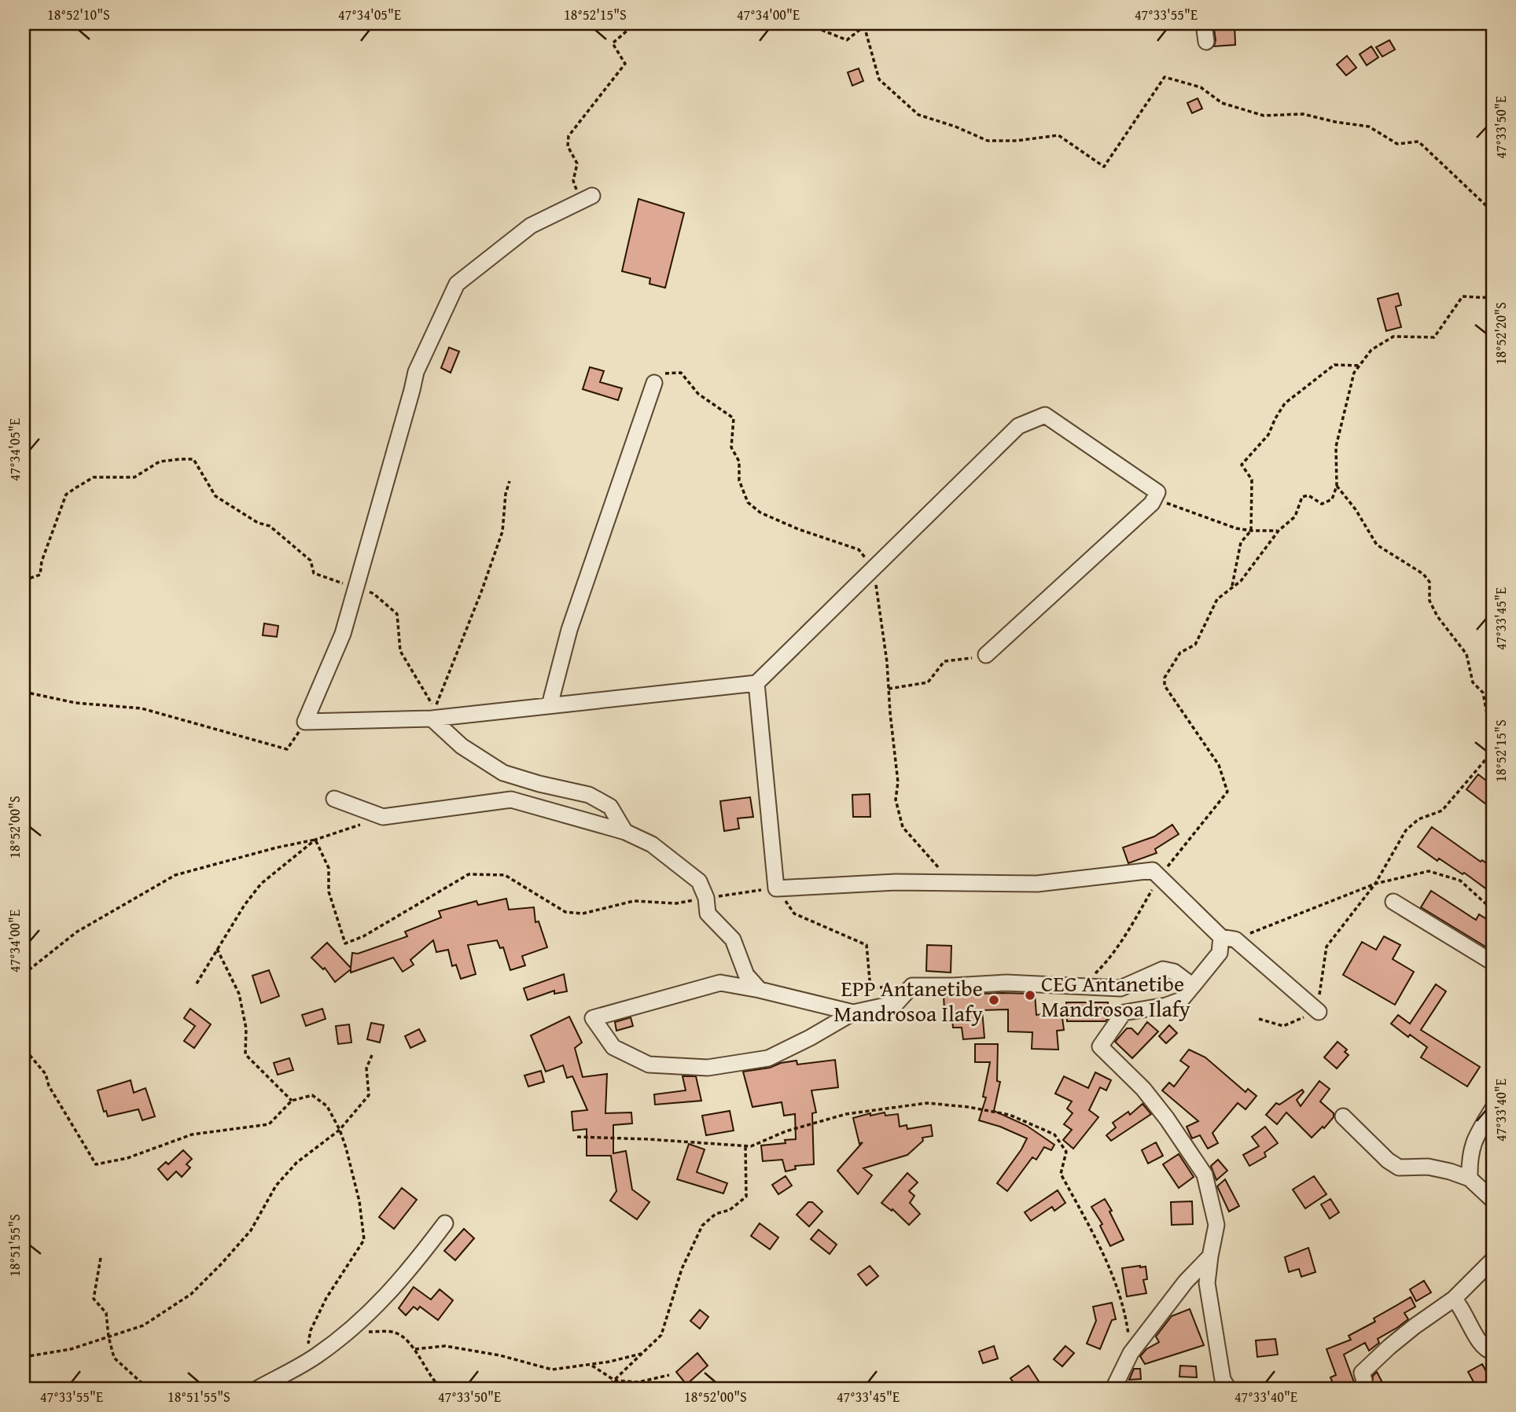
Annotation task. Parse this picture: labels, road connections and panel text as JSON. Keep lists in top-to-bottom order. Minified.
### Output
{"places":["CEG Antanetibe Mandrosoa Ilafy","EPP Antanetibe Mandrosoa Ilafy"],"coordinates":["18°52'10\"S","47°34'05\"E","18°52'15\"S","47°34'00\"E","47°33'55\"E","47°33'50\"E","18°52'20\"S","47°33'45\"E","18°52'00\"S","47°33'40\"E","18°51'55\"S"]}
